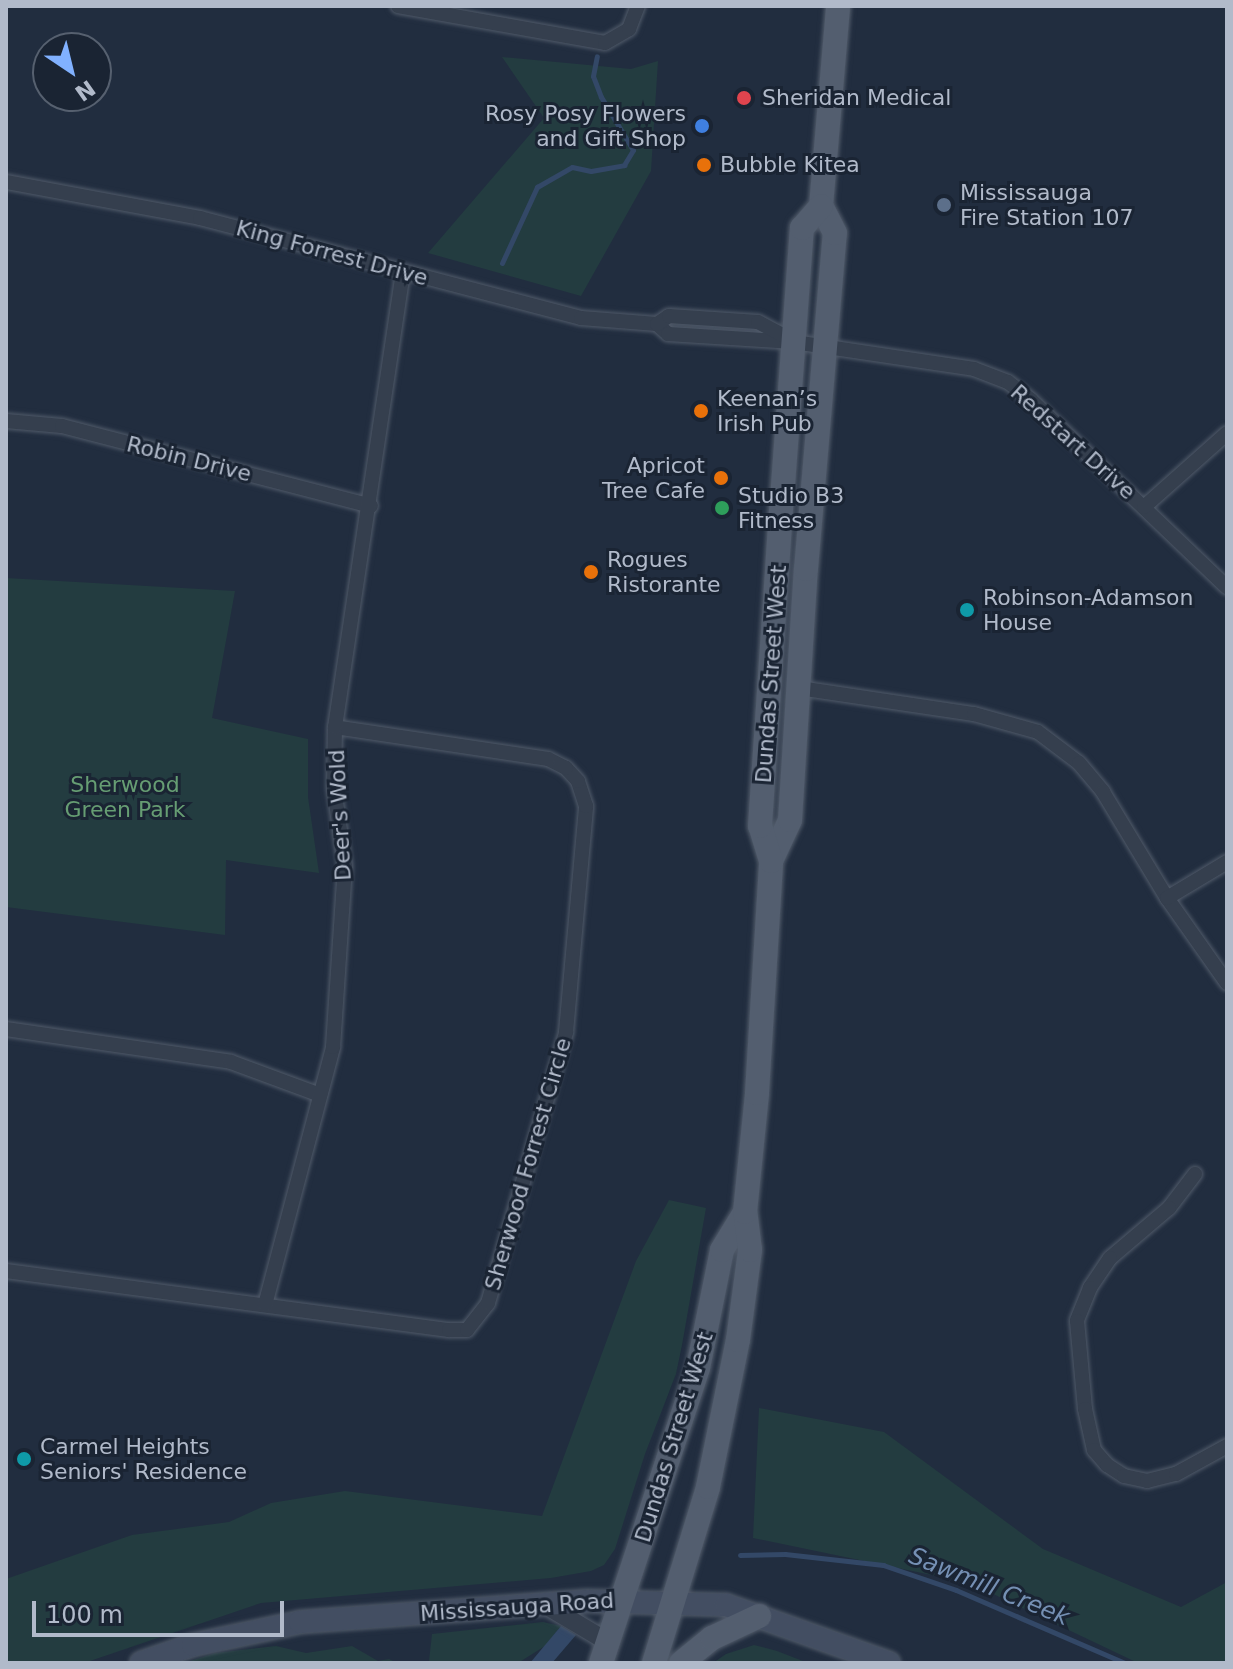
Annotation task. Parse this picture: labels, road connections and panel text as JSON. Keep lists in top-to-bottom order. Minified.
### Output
{"streets":{"main road":["Dundas Street West","Mississauga Road"],"street":["King Forrest Drive","Redstart Drive","Robin Drive","Deer's Wold","Sherwood Forrest Circle"]},"crossings":[["King Forrest Drive","Redstart Drive"],["King Forrest Drive","Dundas Street West"],["King Forrest Drive","Deer's Wold"],["Redstart Drive","Dundas Street West"],["Robin Drive","Deer's Wold"],["Dundas Street West","Mississauga Road"],["Deer's Wold","Sherwood Forrest Circle"]],"water":["Sawmill Creek"],"parks":["Sherwood Green Park"],"places":["Sheridan Medical","Rosy Posy Flowers and Gift Shop","Bubble Kitea","Mississauga Fire Station 107","Keenan’s Irish Pub","Apricot Tree Cafe","Studio B3 Fitness","Rogues Ristorante","Robinson-Adamson House","Carmel Heights Seniors' Residence"],"scale_bar":"100 m","north":"bottom right"}
